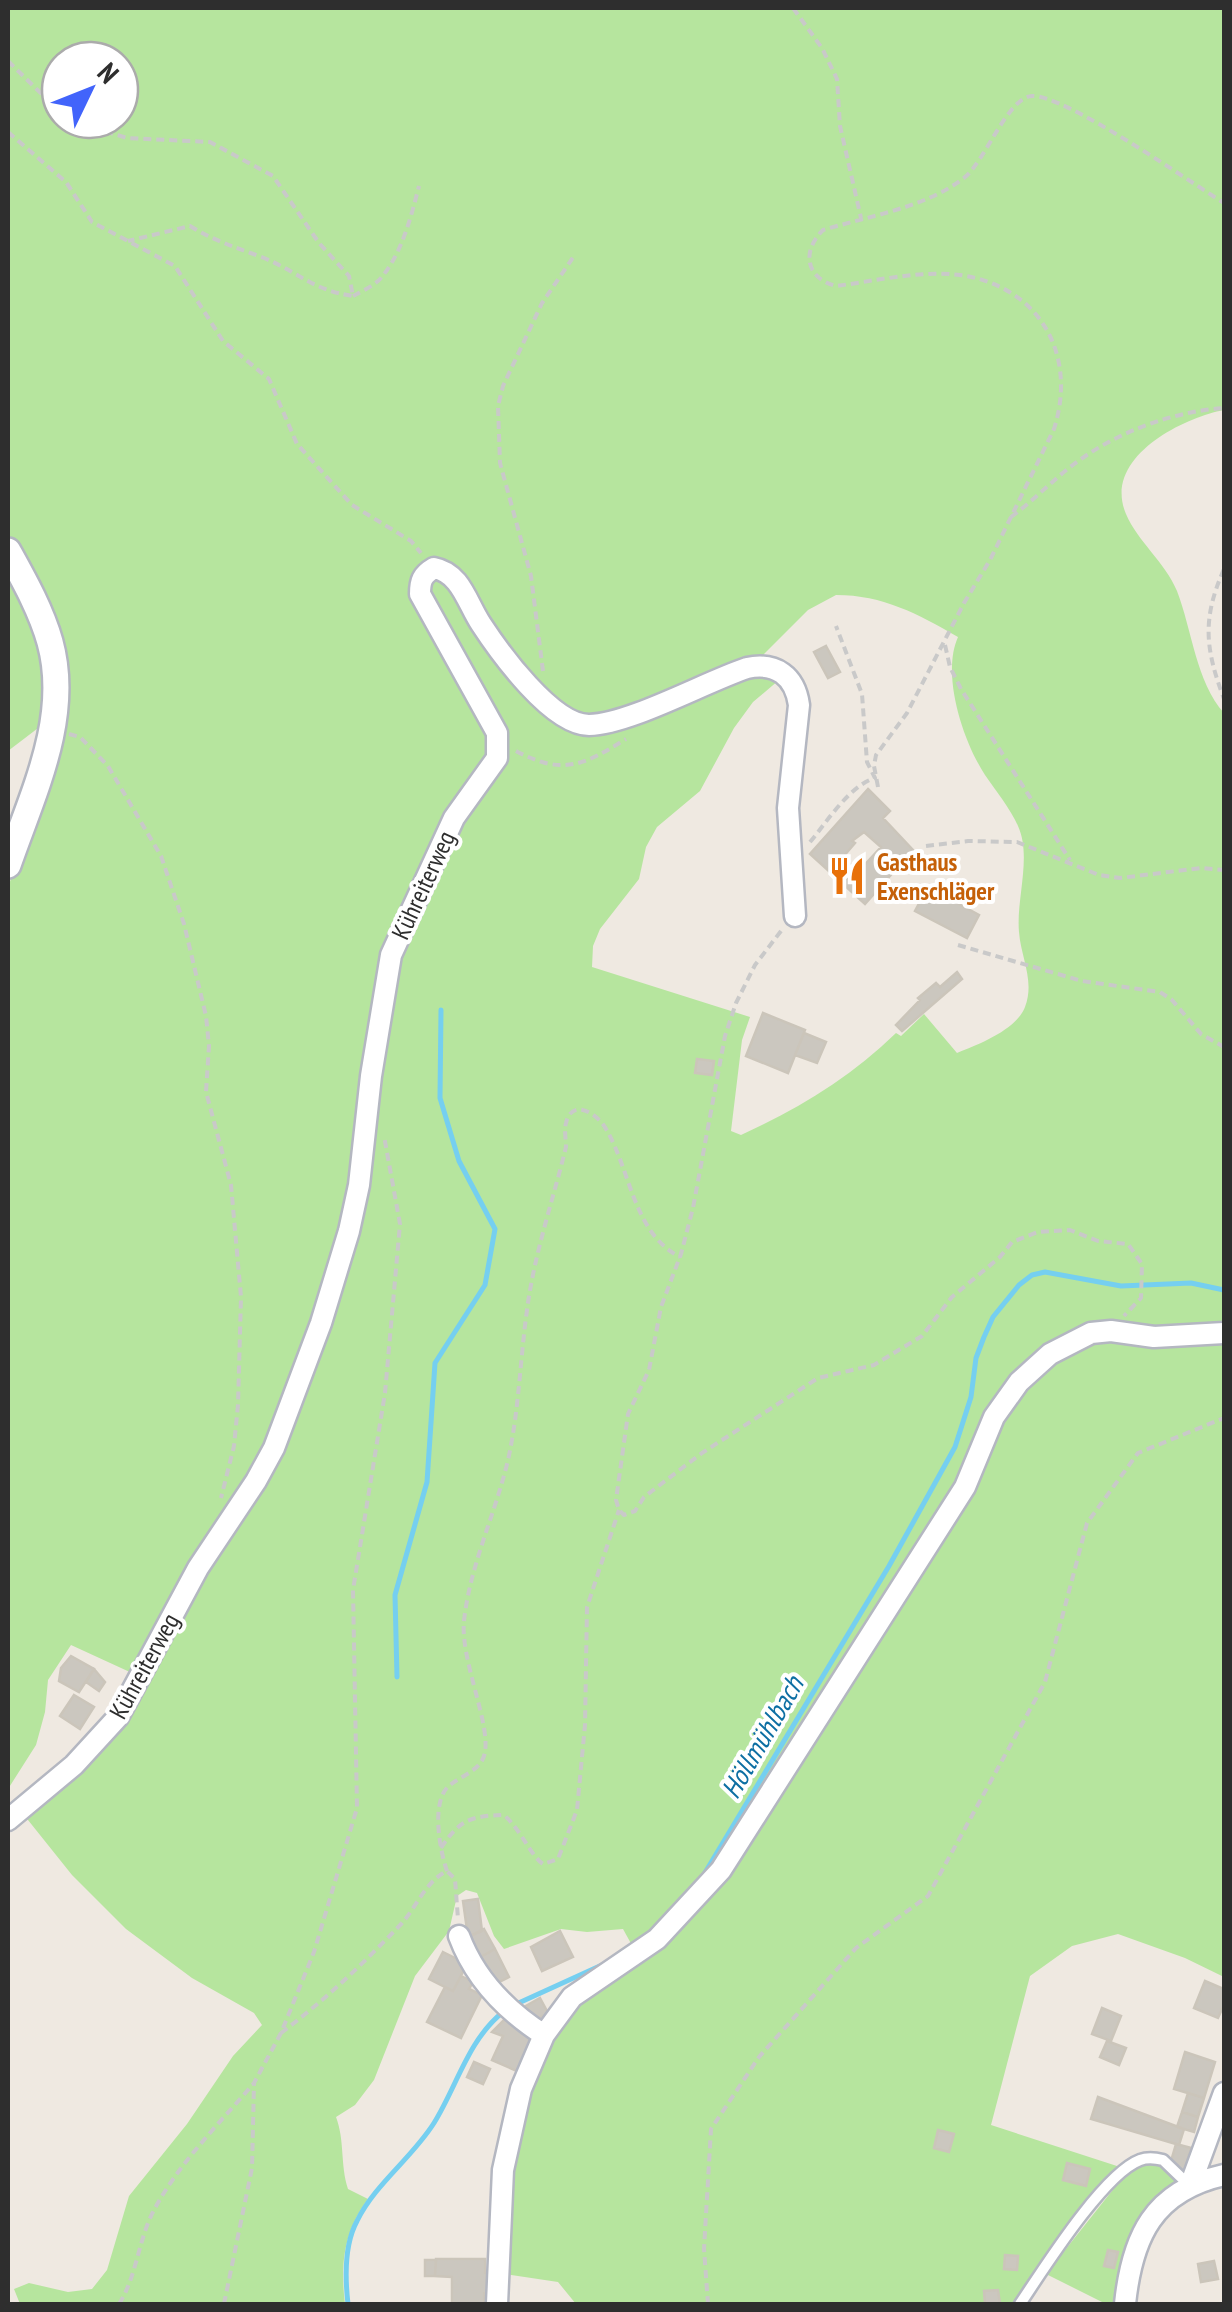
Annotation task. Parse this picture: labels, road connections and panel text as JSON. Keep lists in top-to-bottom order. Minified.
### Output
{"streets":{"street":["Kühreiterweg"]},"water":["Höllmühlbach"],"places":{"restaurant":["Gasthaus Exenschläger"]},"north":"top right"}
